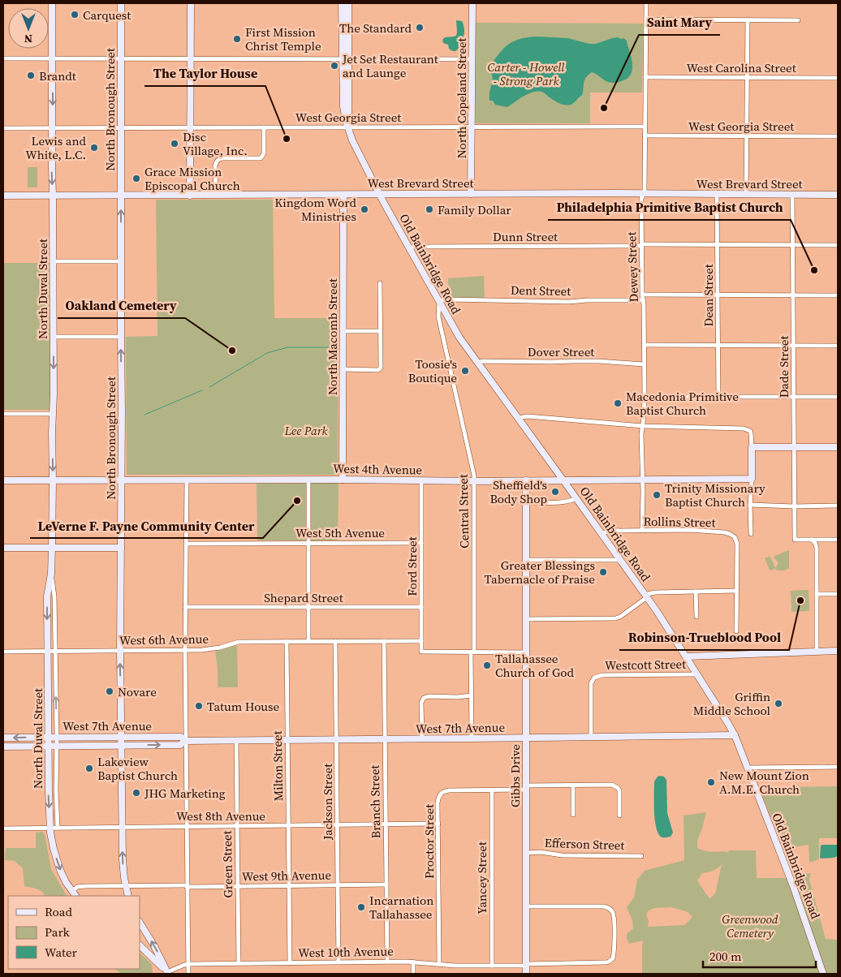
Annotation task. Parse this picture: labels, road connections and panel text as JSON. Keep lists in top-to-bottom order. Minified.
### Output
{"streets":{"street":["West Carolina Street","North Copeland Street","North Bronough Street","West Georgia Street","West Brevard Street","Dunn Street","Old Bainbridge Road","Dewey Street","North Duval Street","Dent Street","Dean Street","North Macomb Street","Dover Street","Dade Street","West 4th Avenue","Central Street","Rollins Street","West 5th Avenue","Ford Street","Shepard Street","West 6th Avenue","Westcott Street","West 7th Avenue","Milton Street","Gibbs Drive","Jackson Street","Branch Street","West 8th Avenue","Proctor Street","Efferson Street","Green Street","West 9th Avenue","Yancey Street","West 10th Avenue"]},"crossings":[["West Carolina Street","Dewey Street"],["North Copeland Street","West Georgia Street"],["North Copeland Street","West Brevard Street"],["North Bronough Street","West Georgia Street"],["North Bronough Street","West Brevard Street"],["North Bronough Street","West 4th Avenue"],["North Bronough Street","West 6th Avenue"],["North Bronough Street","West 7th Avenue"],["North Bronough Street","West 8th Avenue"],["North Bronough Street","West 9th Avenue"],["West Georgia Street","Old Bainbridge Road"],["West Georgia Street","Dewey Street"],["West Georgia Street","North Duval Street"],["West Brevard Street","Old Bainbridge Road"],["West Brevard Street","Dewey Street"],["West Brevard Street","North Duval Street"],["West Brevard Street","Dean Street"],["West Brevard Street","North Macomb Street"],["West Brevard Street","Dade Street"],["Dunn Street","Old Bainbridge Road"],["Dunn Street","Dewey Street"],["Dunn Street","Dean Street"],["Dunn Street","Dade Street"],["Old Bainbridge Road","Dent Street"],["Old Bainbridge Road","Dover Street"],["Old Bainbridge Road","West 4th Avenue"],["Old Bainbridge Road","Central Street"],["Old Bainbridge Road","Rollins Street"],["Old Bainbridge Road","Westcott Street"],["Old Bainbridge Road","West 7th Avenue"],["Dewey Street","Dent Street"],["Dewey Street","Dover Street"],["Dewey Street","West 4th Avenue"],["Dewey Street","Rollins Street"],["North Duval Street","West 4th Avenue"],["North Duval Street","West 6th Avenue"],["North Duval Street","West 7th Avenue"],["North Duval Street","West 8th Avenue"],["North Duval Street","West 9th Avenue"],["Dent Street","Central Street"],["North Macomb Street","West 4th Avenue"],["West 4th Avenue","Central Street"],["West 4th Avenue","Ford Street"],["West 4th Avenue","Gibbs Drive"],["Central Street","Ford Street"],["Central Street","West 7th Avenue"],["West 5th Avenue","Ford Street"],["Ford Street","Shepard Street"],["Ford Street","West 6th Avenue"],["West 6th Avenue","Milton Street"],["West 6th Avenue","Jackson Street"],["West 6th Avenue","Branch Street"],["Westcott Street","West 7th Avenue"],["West 7th Avenue","Milton Street"],["West 7th Avenue","Gibbs Drive"],["West 7th Avenue","Jackson Street"],["West 7th Avenue","Branch Street"],["West 7th Avenue","Green Street"],["Milton Street","West 8th Avenue"],["Milton Street","West 9th Avenue"],["Milton Street","West 10th Avenue"],["Gibbs Drive","Efferson Street"],["Gibbs Drive","West 10th Avenue"],["Jackson Street","West 8th Avenue"],["Jackson Street","West 9th Avenue"],["Jackson Street","West 10th Avenue"],["Branch Street","West 8th Avenue"],["Branch Street","West 9th Avenue"],["Branch Street","West 10th Avenue"],["West 8th Avenue","Proctor Street"],["West 8th Avenue","Green Street"],["Proctor Street","Yancey Street"],["Proctor Street","West 10th Avenue"],["Green Street","West 9th Avenue"],["Green Street","West 10th Avenue"],["Yancey Street","West 10th Avenue"]],"one_way":["North Bronough Street"],"parks":["Carter - Howell - Strong Park","Lee Park","Greenwood Cemetery"],"places":["Carquest","The Standard","First Mission Christ Temple","Jet Set Restaurant and Launge","Brandt","Saint Mary","The Taylor House","Disc Village, Inc.","Lewis and White, L.C.","Grace Mission Episcopal Church","Kingdom Word Ministries","Family Dollar","Philadelphia Primitive Baptist Church","Oakland Cemetery","Toosie's Boutique","Macedonia Primitive Baptist Church","Sheffield's Body Shop","Trinity Missionary Baptist Church","LeVerne F. Payne Community Center","Greater Blessings Tabernacle of Praise","Robinson-Trueblood Pool","Tallahassee Church of God","Novare","Griffin Middle School","Tatum House","Lakeview Baptist Church","New Mount Zion A.M.E. Church","JHG Marketing","Incarnation Tallahassee"],"legend":["Road","Park","Water"],"scale_bar":"200 m","north":"bottom"}
